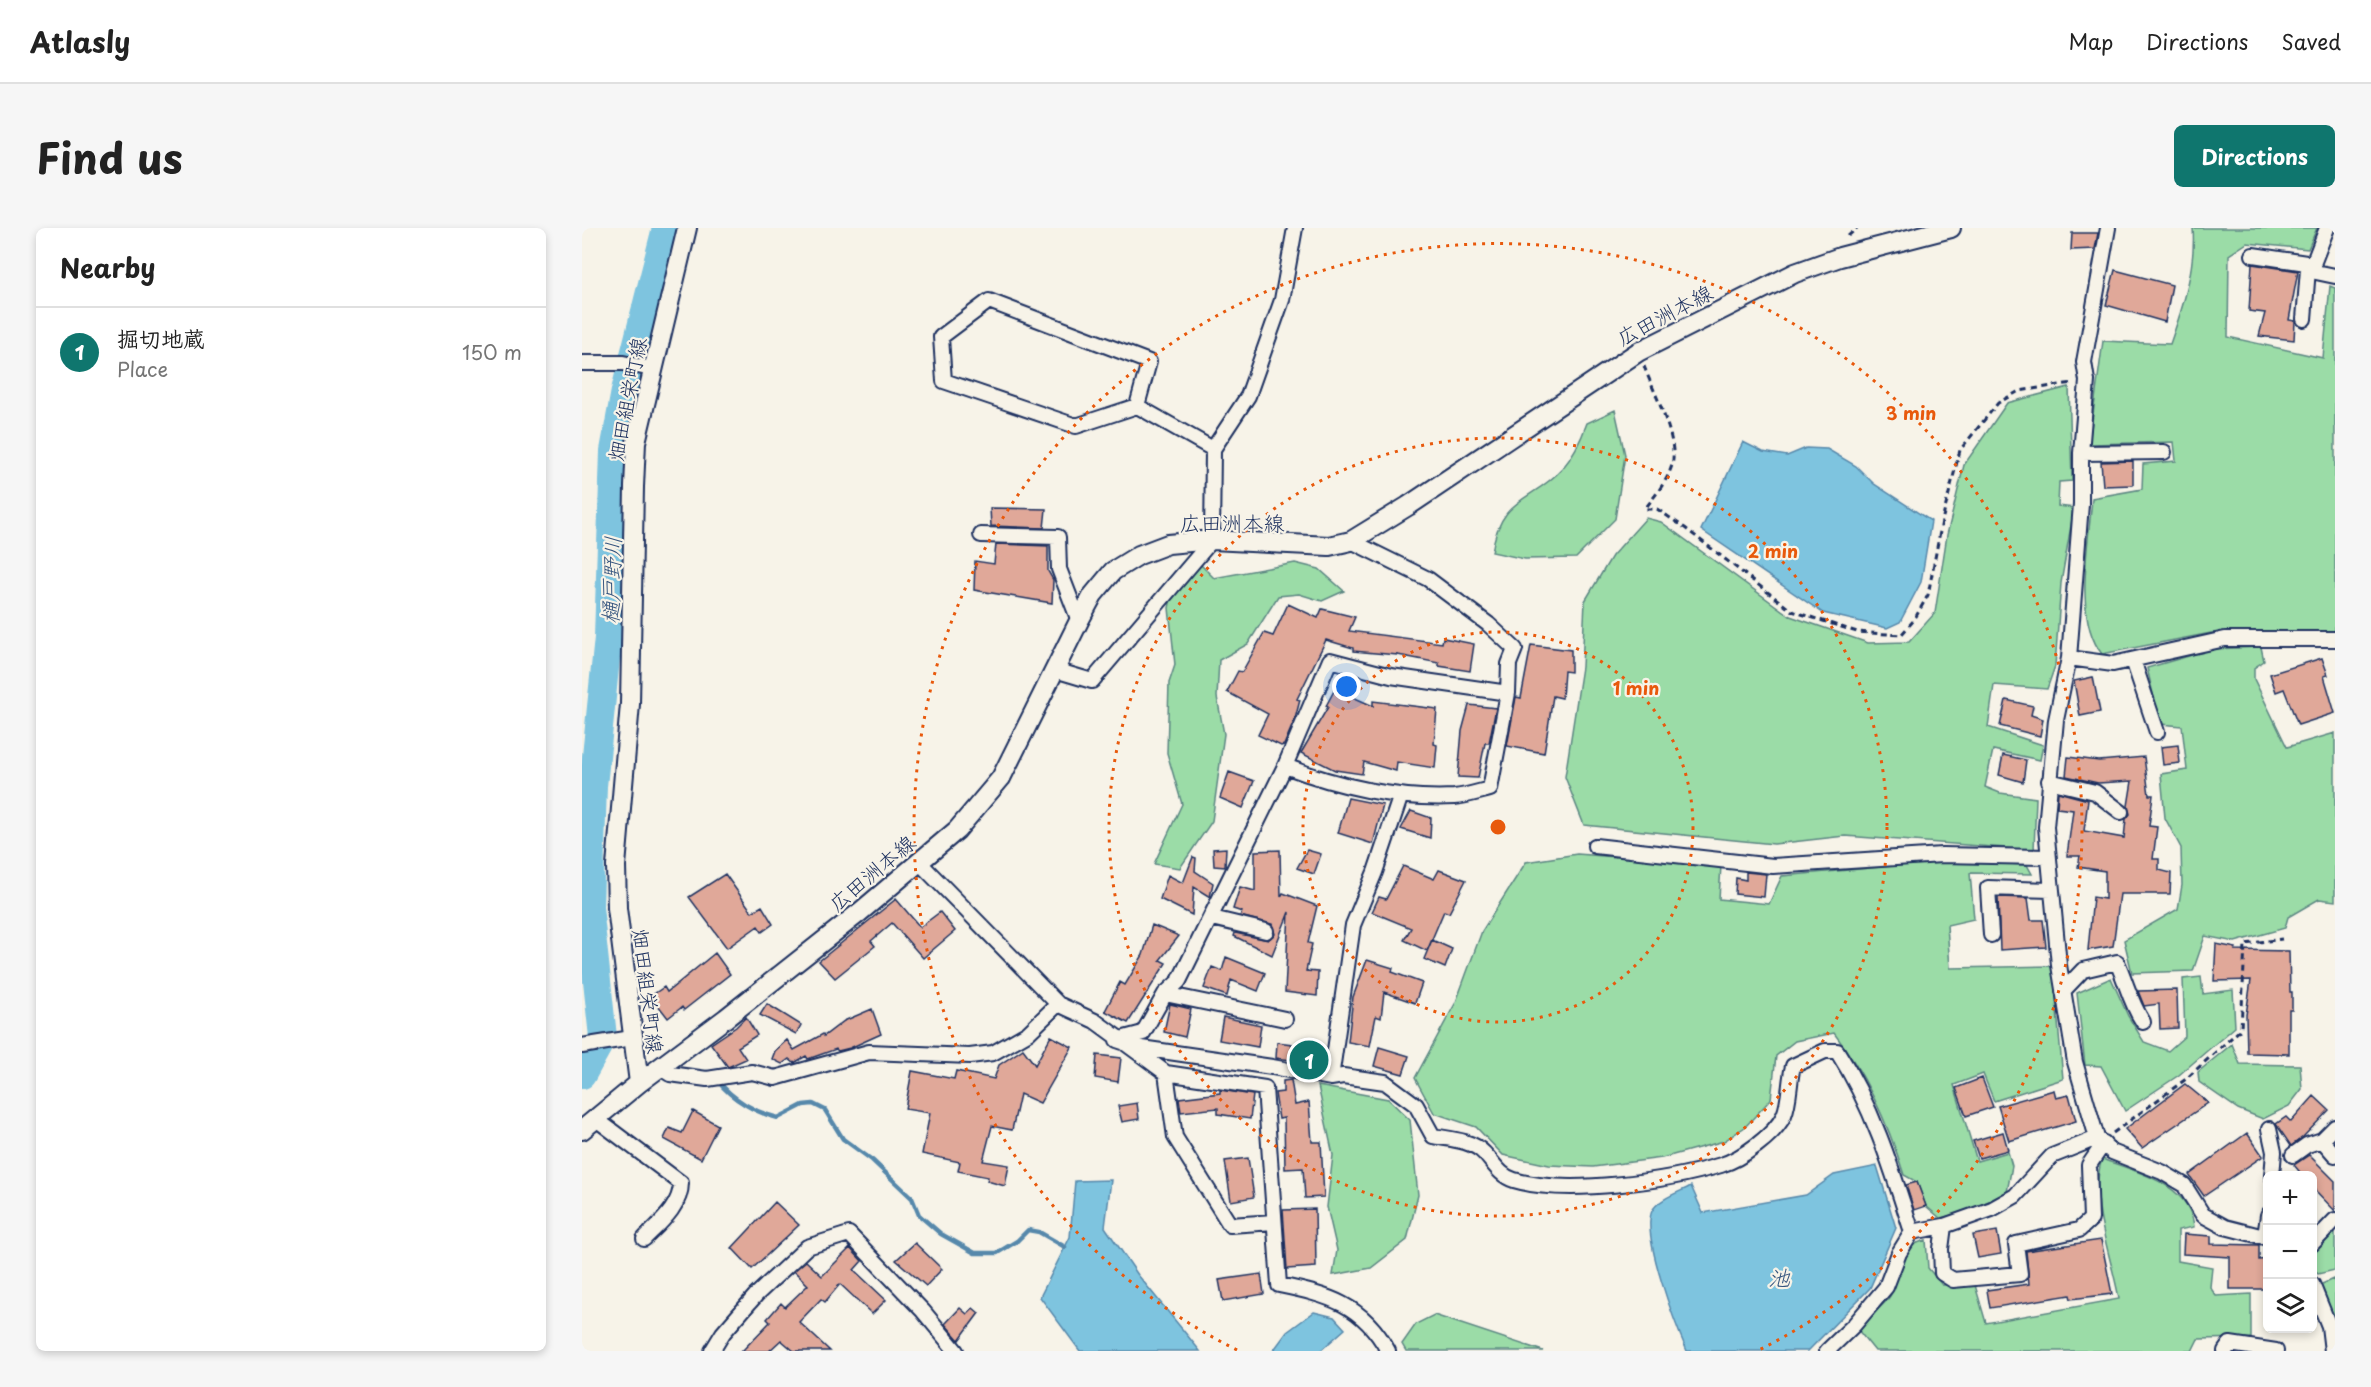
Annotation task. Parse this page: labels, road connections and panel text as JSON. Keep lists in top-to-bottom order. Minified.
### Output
{"streets":{"main road":["広田洲本線","畑田組栄町線"]},"crossings":[["広田洲本線","畑田組栄町線"]],"water":["樋戸野川","池"],"page":{"header":"Atlasly","nav":["Map","Directions","Saved"],"title":"Find us","buttons":"Directions","heading":"Nearby","list":[{"mark":"1","name":"掘切地蔵","note":"Place","value":"150 m"}],"pins":"1","map_buttons":["+","−"]},"rings":["3 min","2 min","1 min"]}
